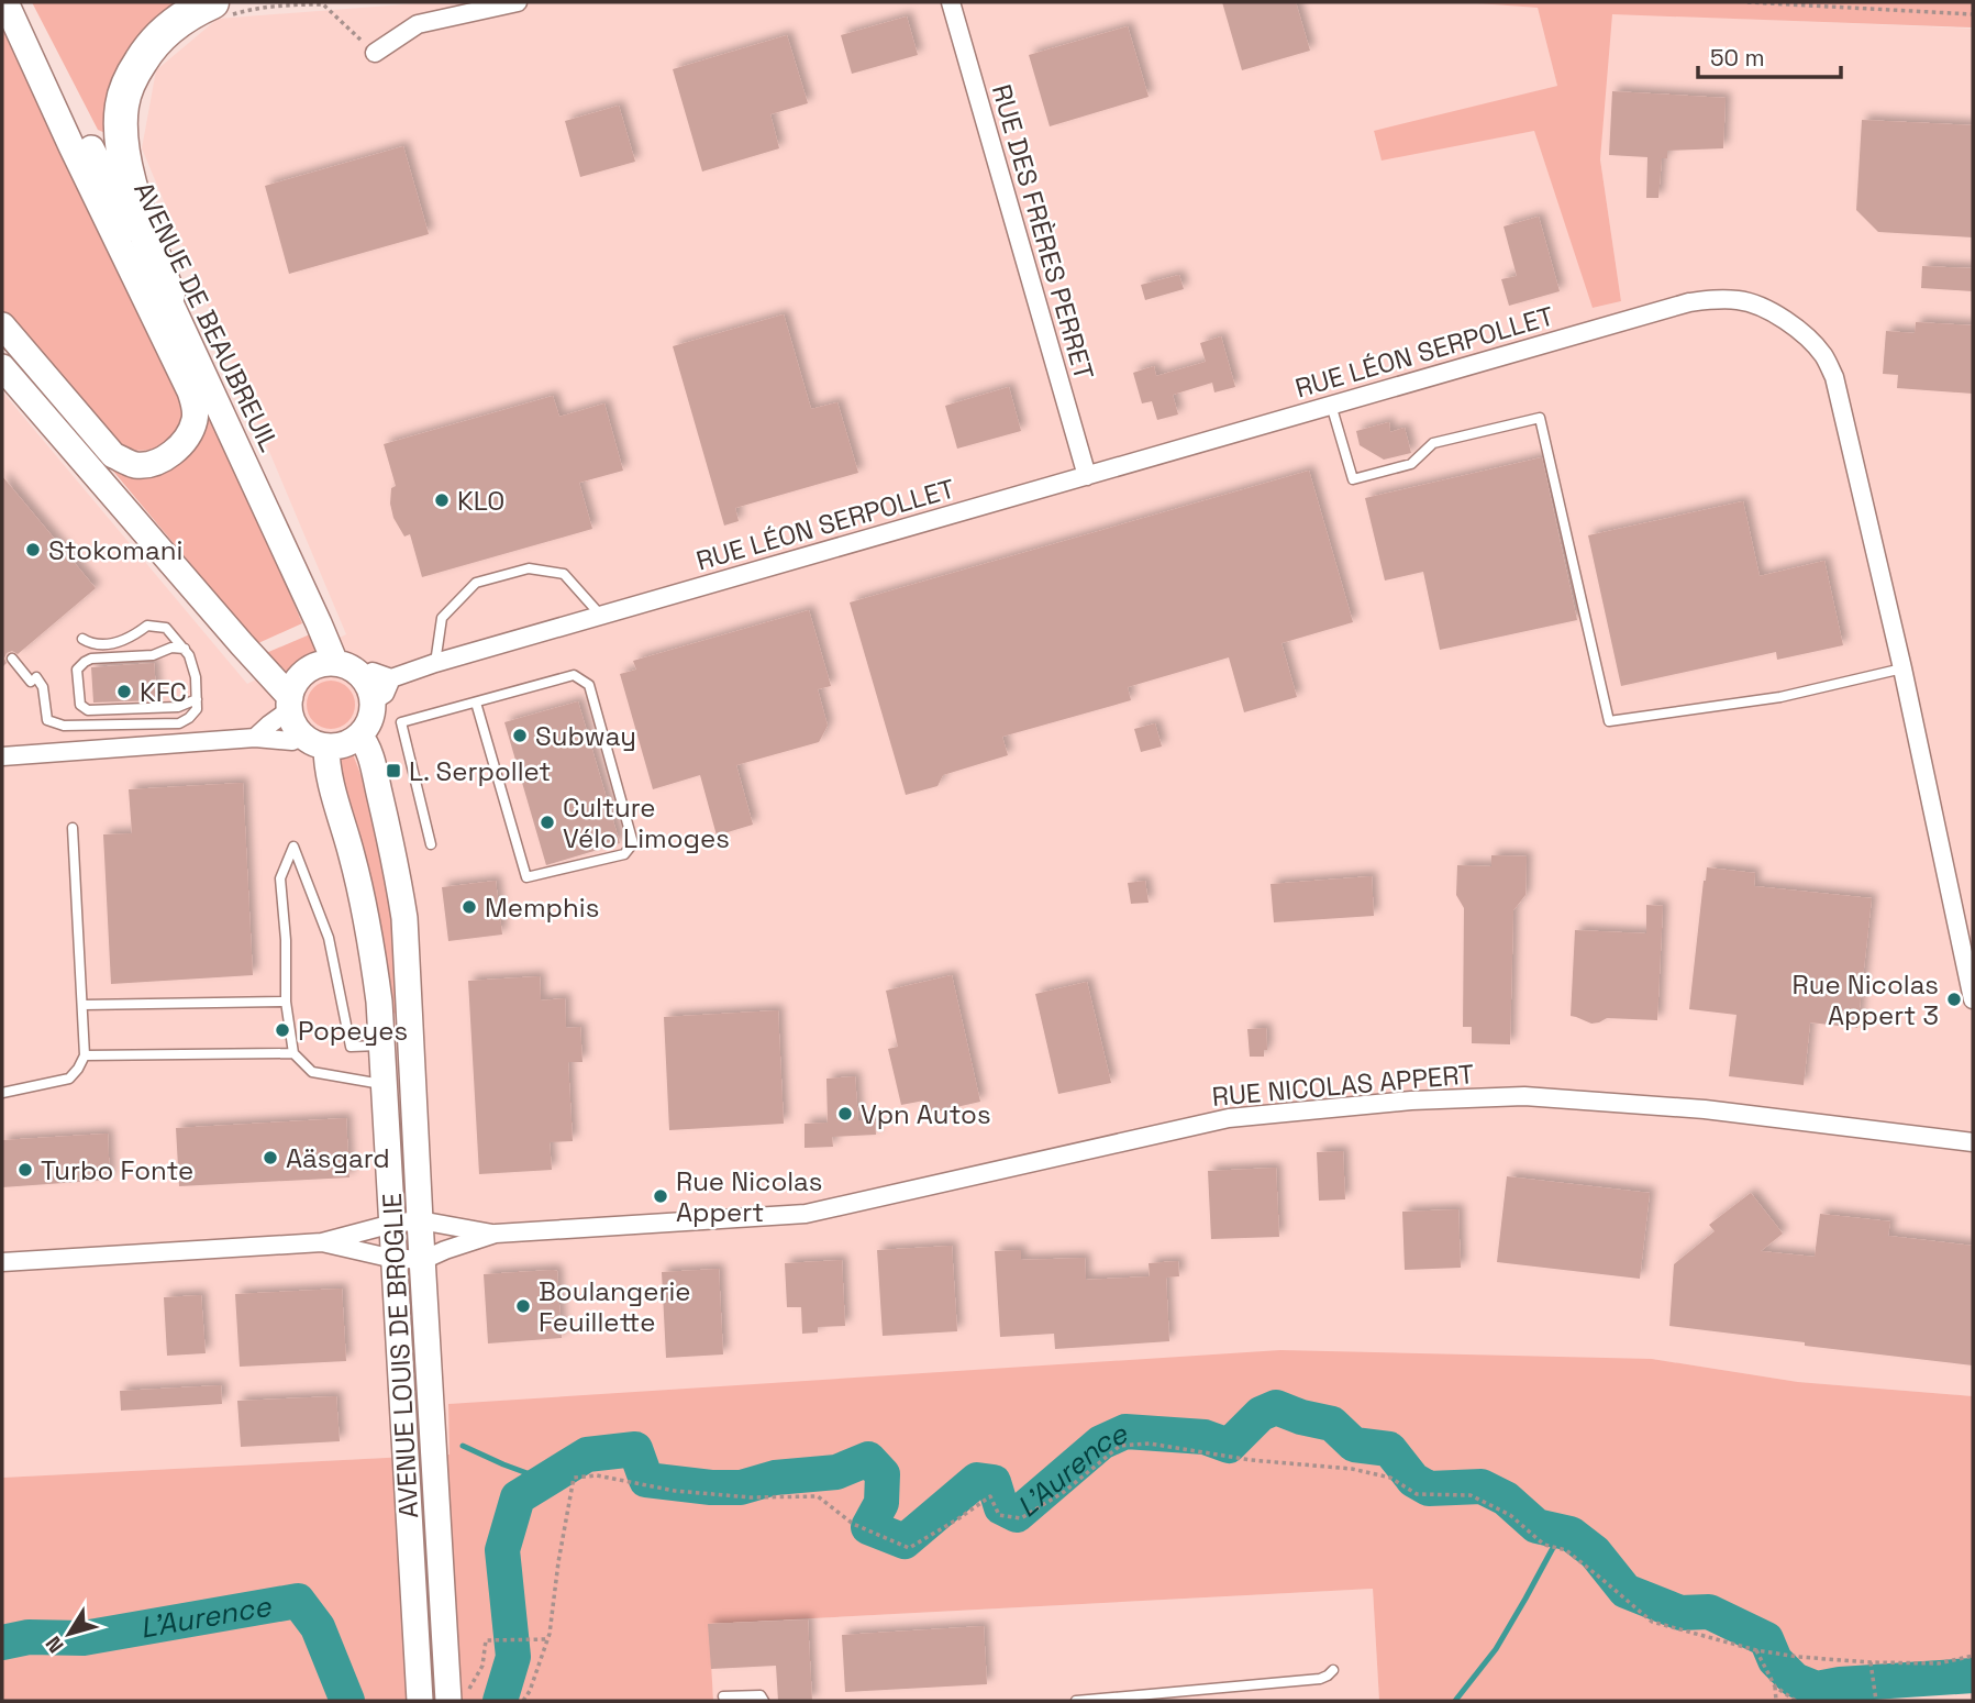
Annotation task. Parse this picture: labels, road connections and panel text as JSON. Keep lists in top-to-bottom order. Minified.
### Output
{"streets":{"main road":["AVENUE DE BEAUBREUIL","AVENUE LOUIS DE BROGLIE"],"street":["RUE DES FRÈRES PERRET","RUE LÉON SERPOLLET","RUE NICOLAS APPERT"]},"crossings":[["RUE DES FRÈRES PERRET","RUE LÉON SERPOLLET"],["AVENUE DE BEAUBREUIL","RUE LÉON SERPOLLET"],["AVENUE DE BEAUBREUIL","AVENUE LOUIS DE BROGLIE"],["RUE LÉON SERPOLLET","AVENUE LOUIS DE BROGLIE"],["RUE NICOLAS APPERT","AVENUE LOUIS DE BROGLIE"]],"water":["L'Aurence"],"places":{"other":["KLO","Stokomani","KFC","Subway","Culture Vélo Limoges","Memphis","Rue Nicolas Appert 3","Popeyes","Vpn Autos","Aäsgard","Turbo Fonte","Rue Nicolas Appert","Boulangerie Feuillette"],"transit":["L. Serpollet"]},"scale_bar":"50 m","north":"bottom left"}
